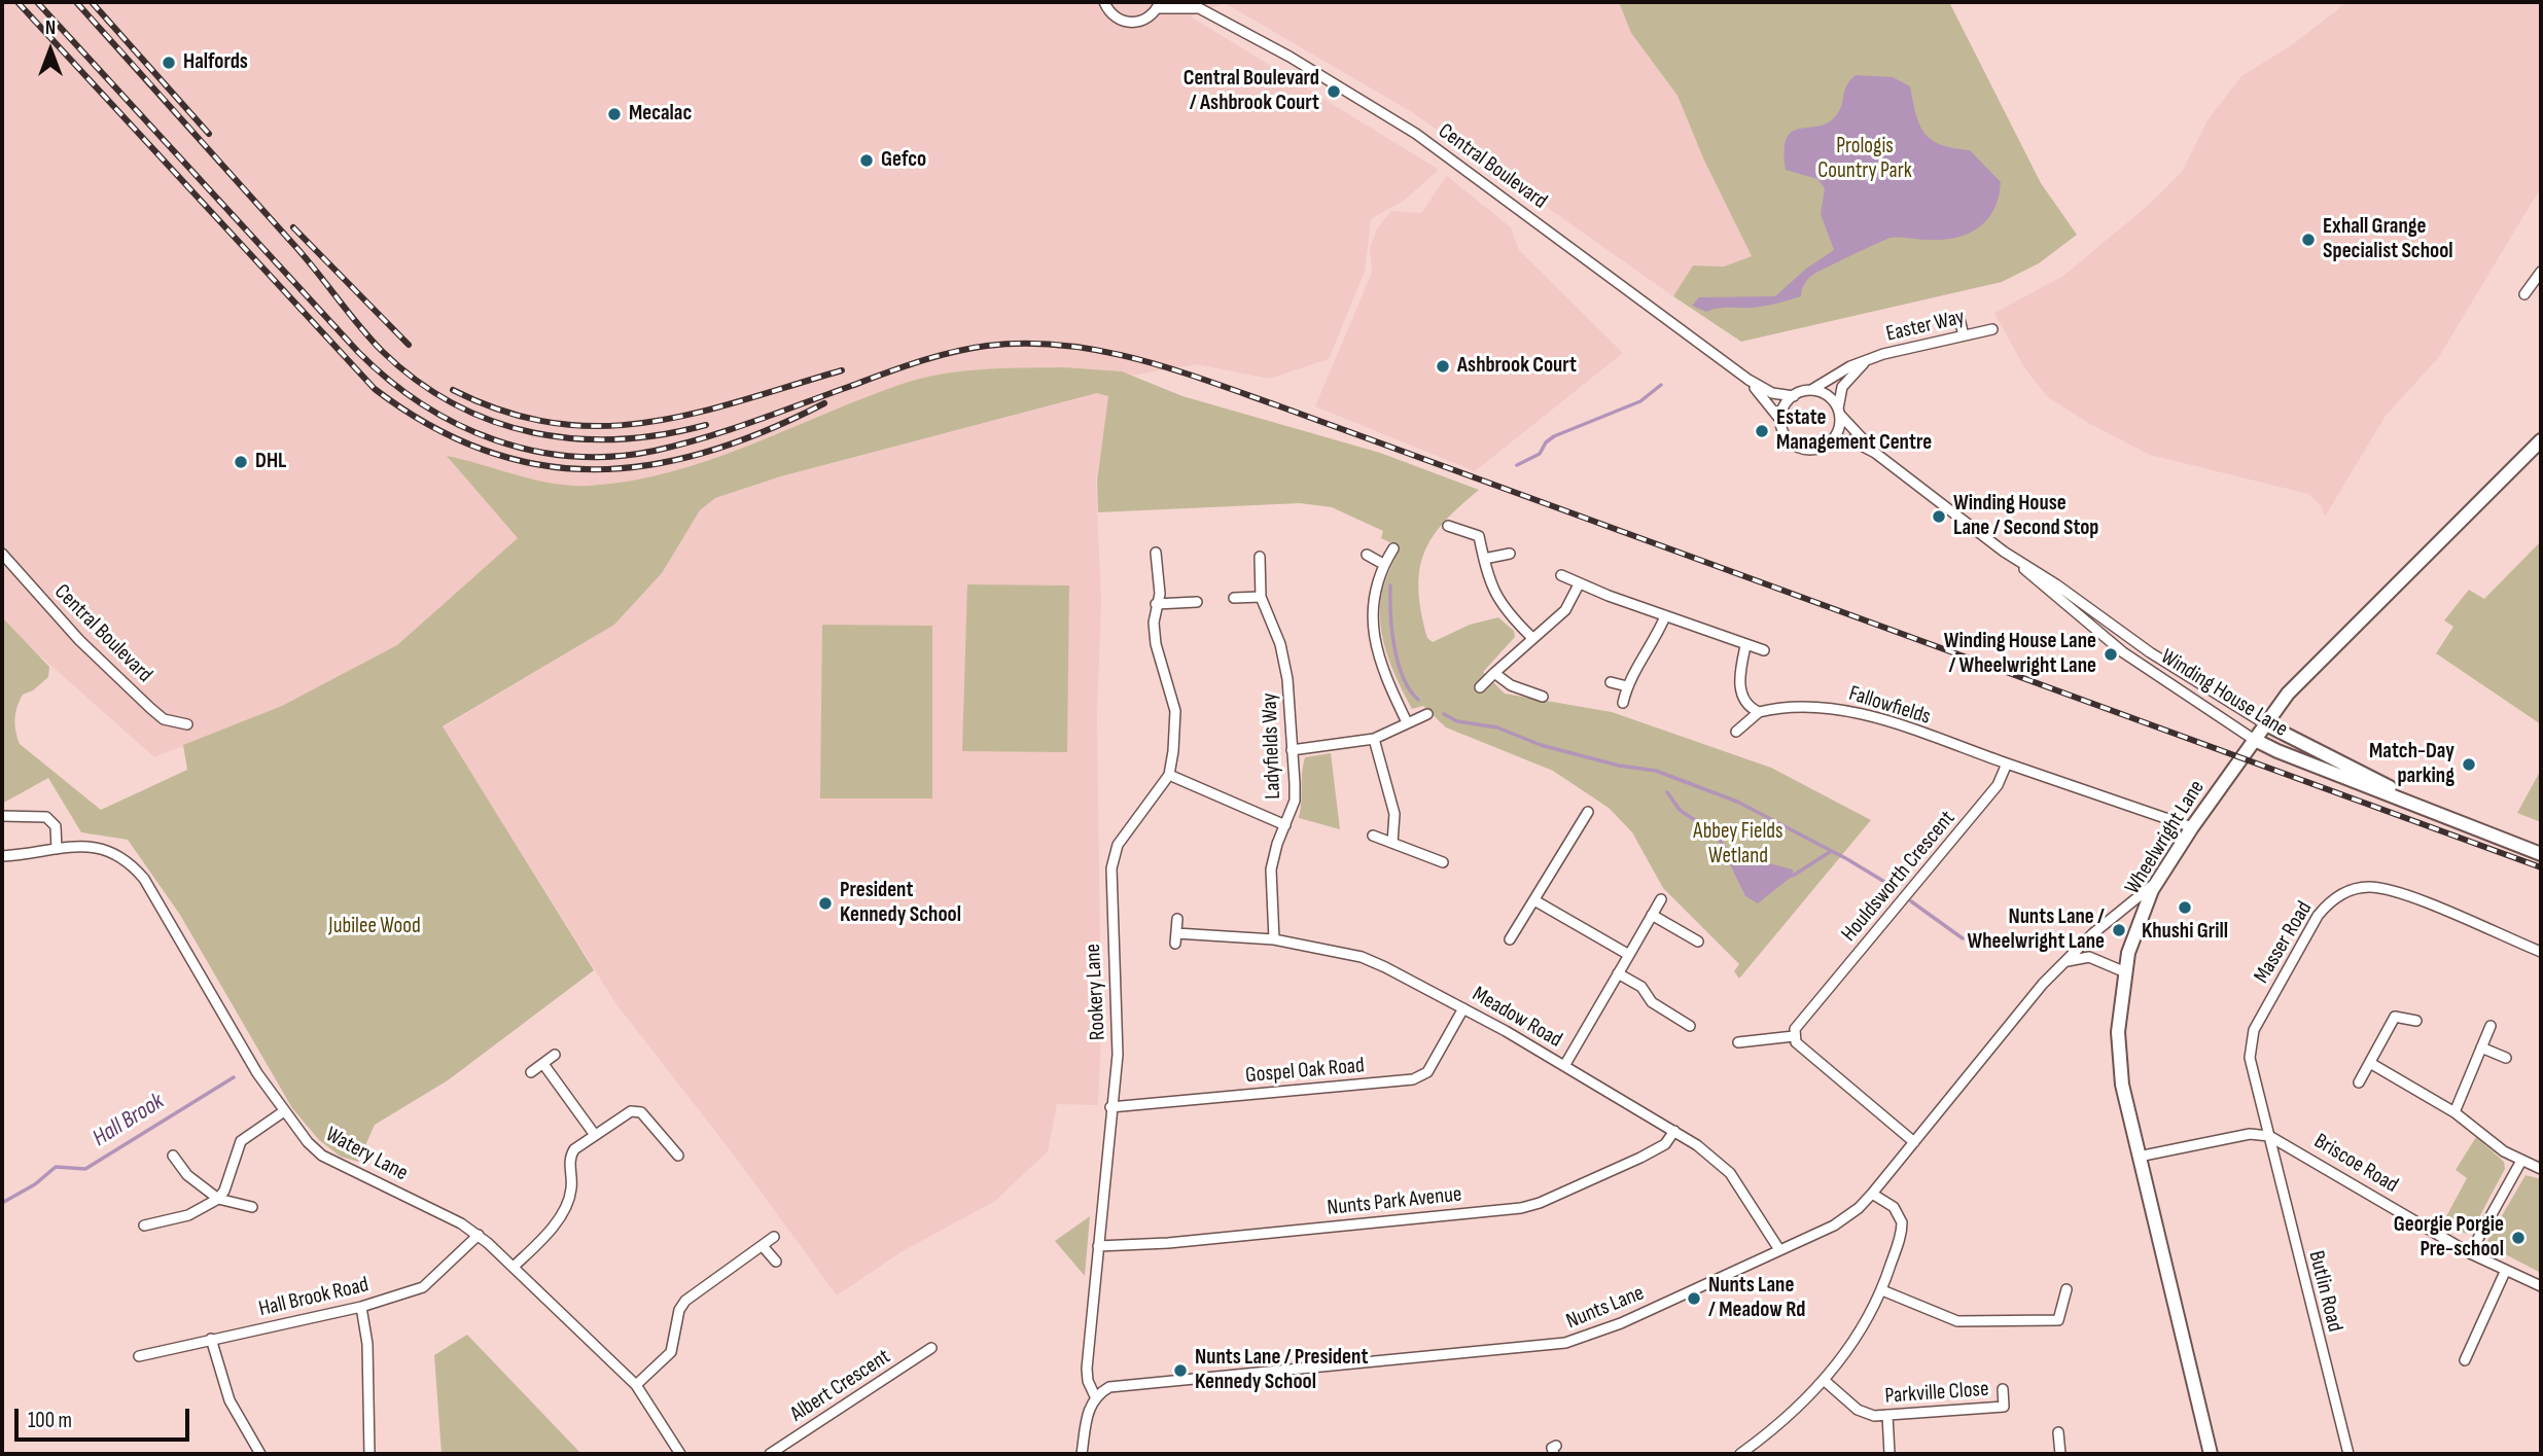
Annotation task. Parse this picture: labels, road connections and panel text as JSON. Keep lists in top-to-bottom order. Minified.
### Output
{"streets":{"street":["Central Boulevard","Easter Way","Winding House Lane","Fallowfields","Ladyfields Way","Wheelwright Lane","Houldsworth Crescent","Masser Road","Rookery Lane","Meadow Road","Gospel Oak Road","Watery Lane","Briscoe Road","Nunts Park Avenue","Butlin Road","Hall Brook Road","Nunts Lane","Albert Crescent","Parkville Close"]},"crossings":[["Central Boulevard","Easter Way"],["Central Boulevard","Winding House Lane"],["Easter Way","Winding House Lane"],["Winding House Lane","Wheelwright Lane"],["Fallowfields","Houldsworth Crescent"],["Ladyfields Way","Meadow Road"],["Wheelwright Lane","Nunts Lane"],["Masser Road","Briscoe Road"],["Masser Road","Butlin Road"],["Rookery Lane","Gospel Oak Road"],["Rookery Lane","Nunts Park Avenue"],["Rookery Lane","Nunts Lane"],["Meadow Road","Gospel Oak Road"],["Meadow Road","Nunts Park Avenue"],["Meadow Road","Nunts Lane"],["Watery Lane","Hall Brook Road"],["Briscoe Road","Butlin Road"]],"water":["Hall Brook"],"parks":["Prologis Country Park","Abbey Fields Wetland","Jubilee Wood"],"places":["Halfords","Central Boulevard / Ashbrook Court","Mecalac","Gefco","Exhall Grange Specialist School","Ashbrook Court","Estate Management Centre","DHL","Winding House Lane / Second Stop","Winding House Lane / Wheelwright Lane","Match-Day parking","President Kennedy School","Khushi Grill","Nunts Lane / Wheelwright Lane","Georgie Porgie Pre-school","Nunts Lane / Meadow Rd","Nunts Lane / President Kennedy School"],"scale_bar":"100 m","north":"top"}
